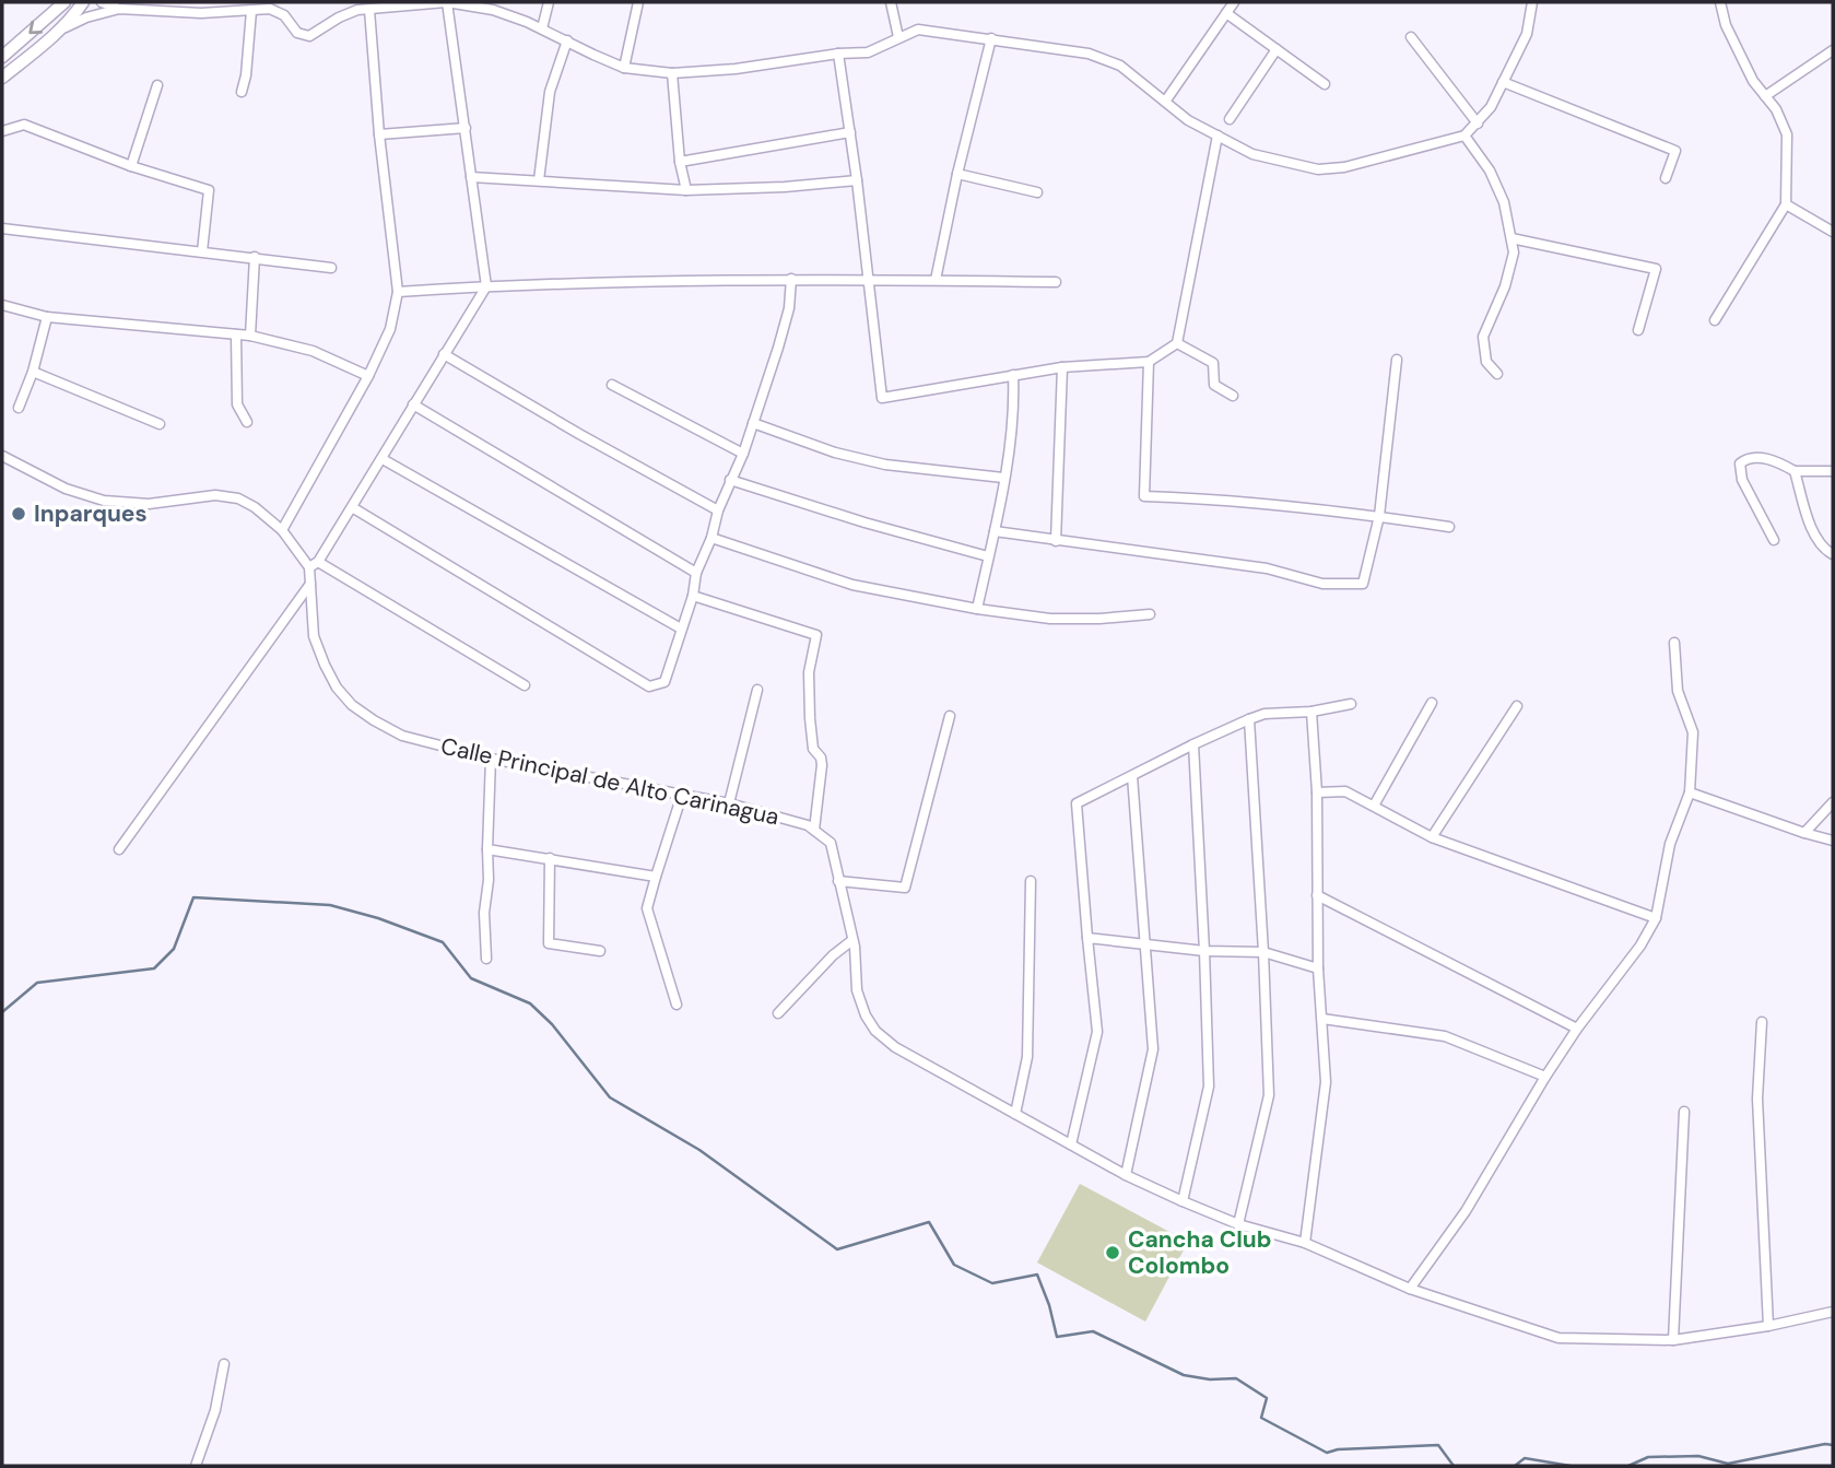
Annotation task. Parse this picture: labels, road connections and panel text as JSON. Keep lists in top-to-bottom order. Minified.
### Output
{"streets":{"street":["Calle Principal de Alto Carinagua"]},"places":["Inparques","Cancha Club Colombo"]}
